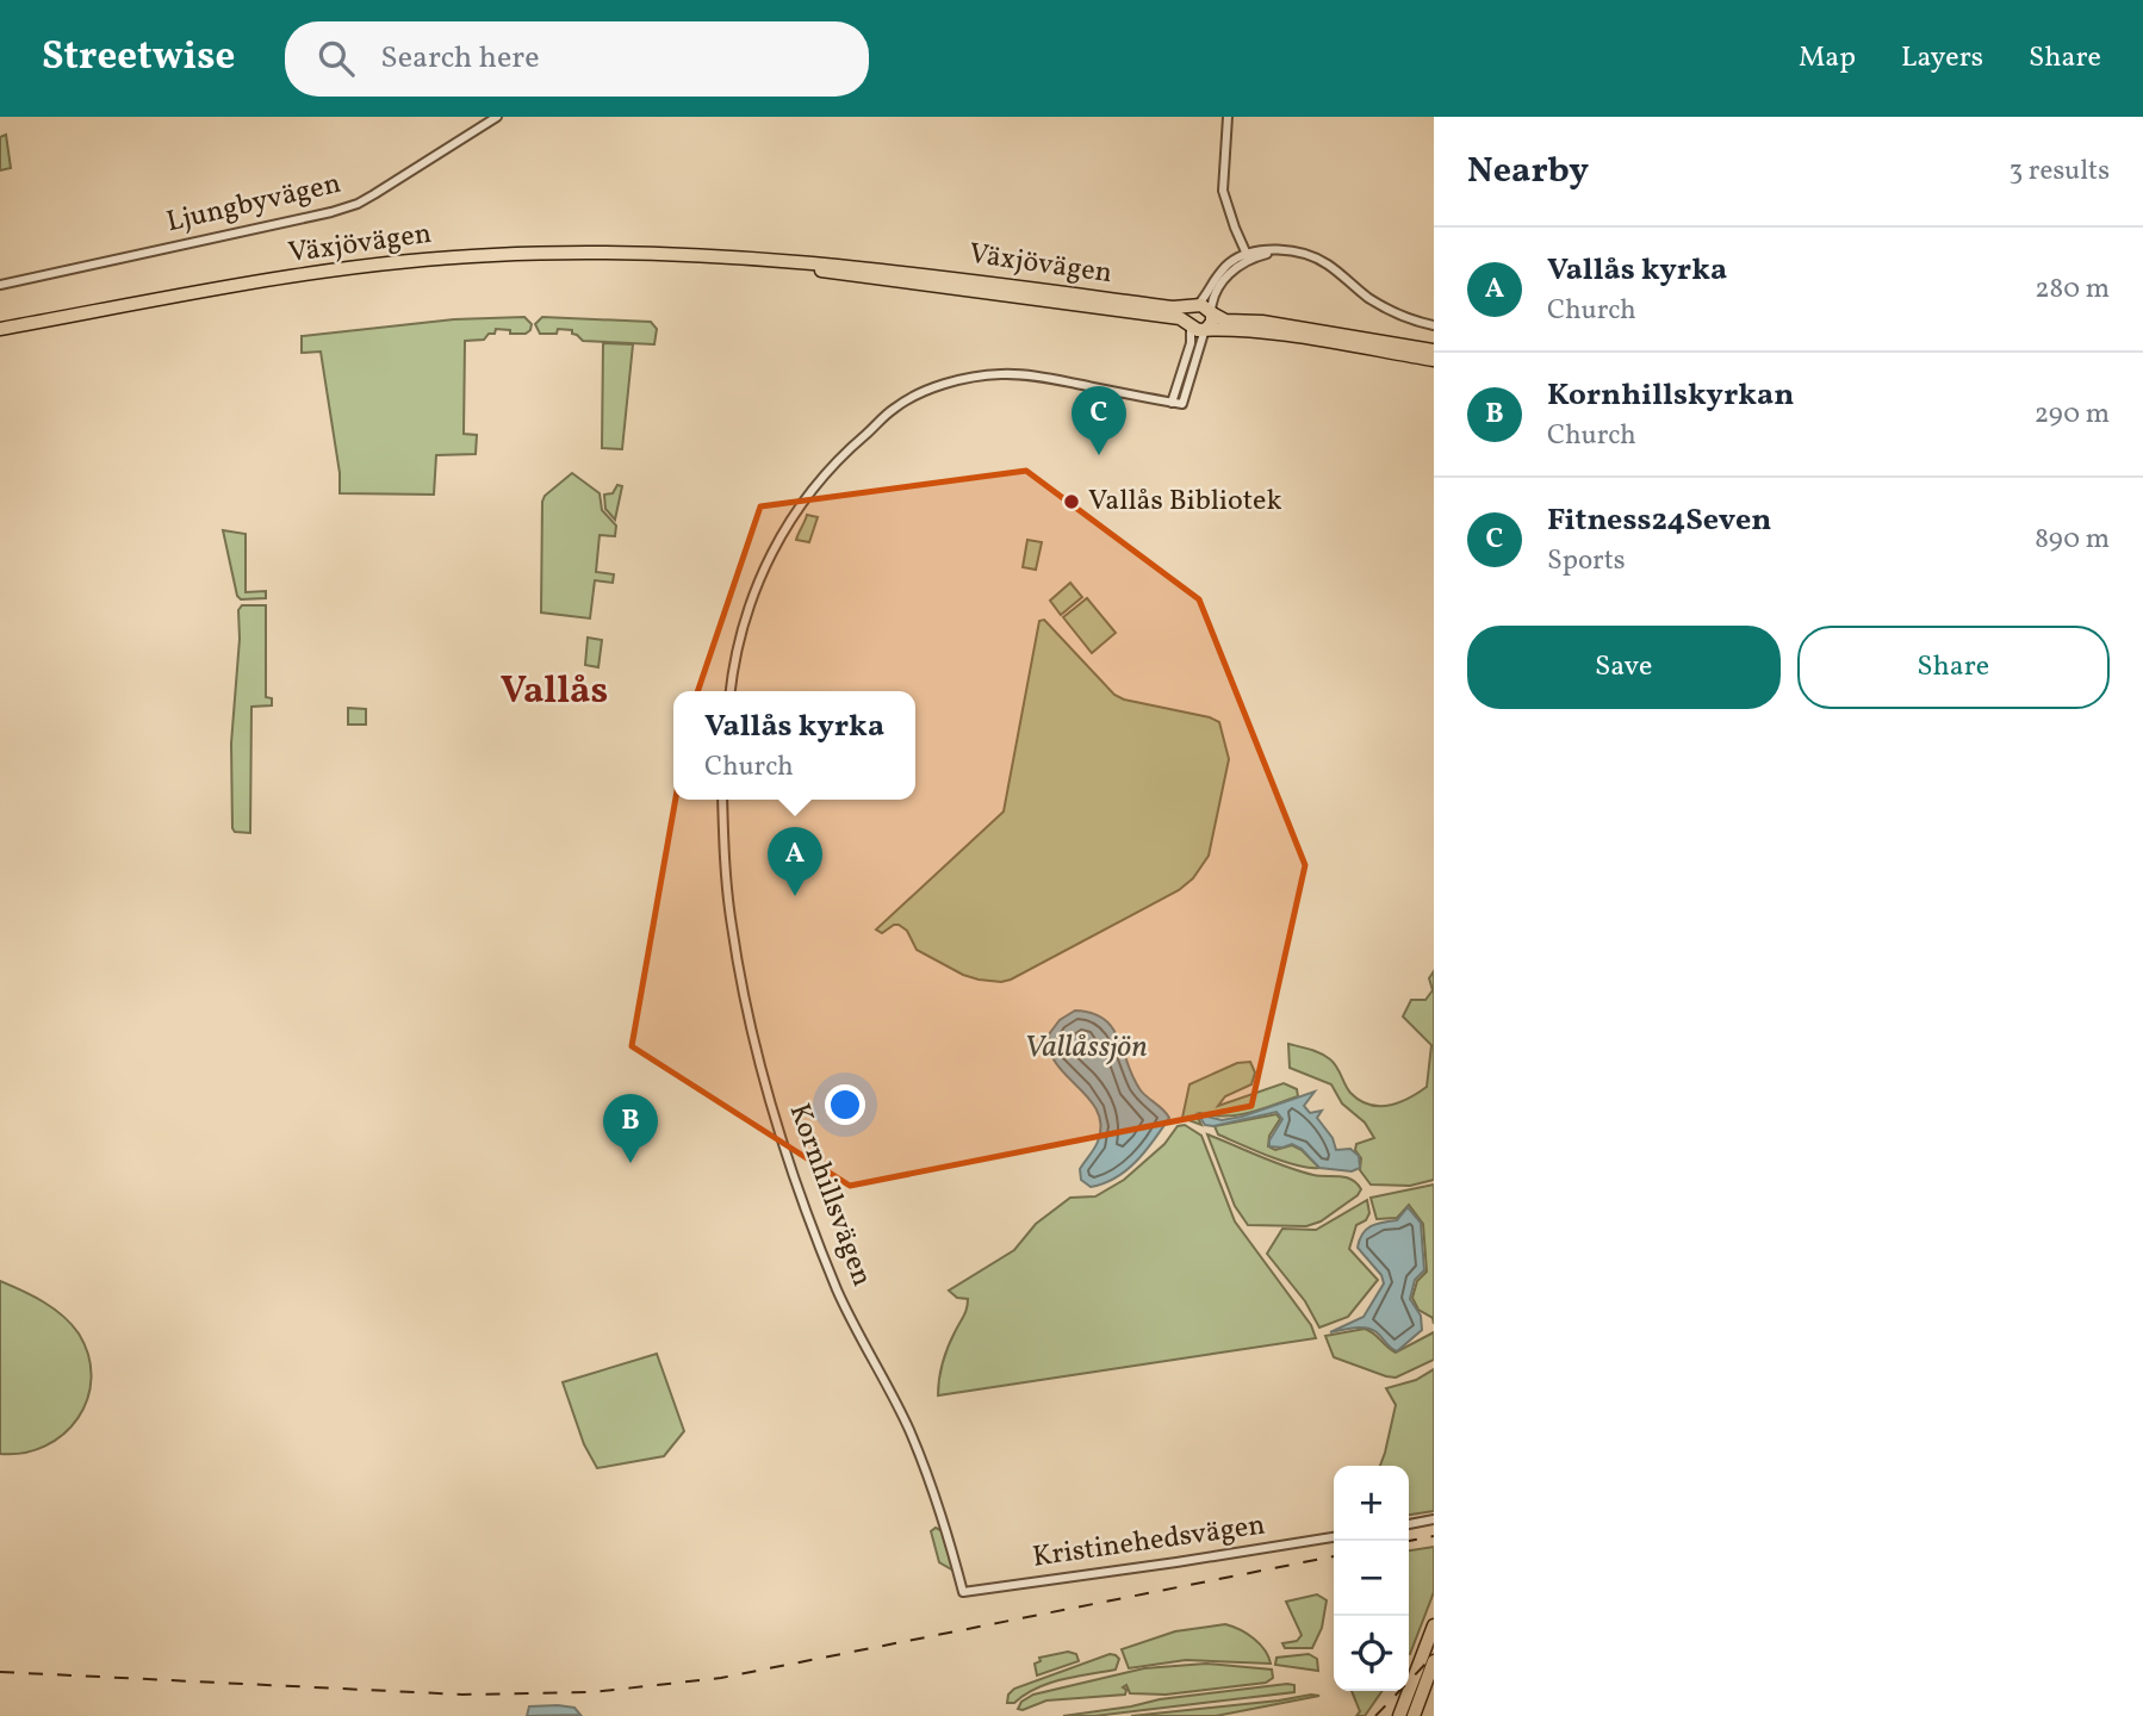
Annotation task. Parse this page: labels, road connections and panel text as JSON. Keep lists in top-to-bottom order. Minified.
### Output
{"streets":{"highway":["Växjövägen"],"street":["Ljungbyvägen","Kornhillsvägen","Kristinehedsvägen"]},"crossings":[["Kornhillsvägen","Kristinehedsvägen"]],"districts":["Vallås"],"water":["Vallåssjön"],"places":["Vallås Bibliotek"],"page":{"header":"Streetwise","search":"Search here","nav":["Map","Layers","Share"],"heading":["Nearby","3 results"],"list":[{"mark":"A","name":"Vallås kyrka","note":"Church","value":"280 m"},{"mark":"B","name":"Kornhillskyrkan","note":"Church","value":"290 m"},{"mark":"C","name":"Fitness24Seven","note":"Sports","value":"890 m"}],"pins":["C","A","B"],"buttons":["Save","Share"],"popup":["Vallås kyrka","Church"],"map_buttons":["+","−"]}}
